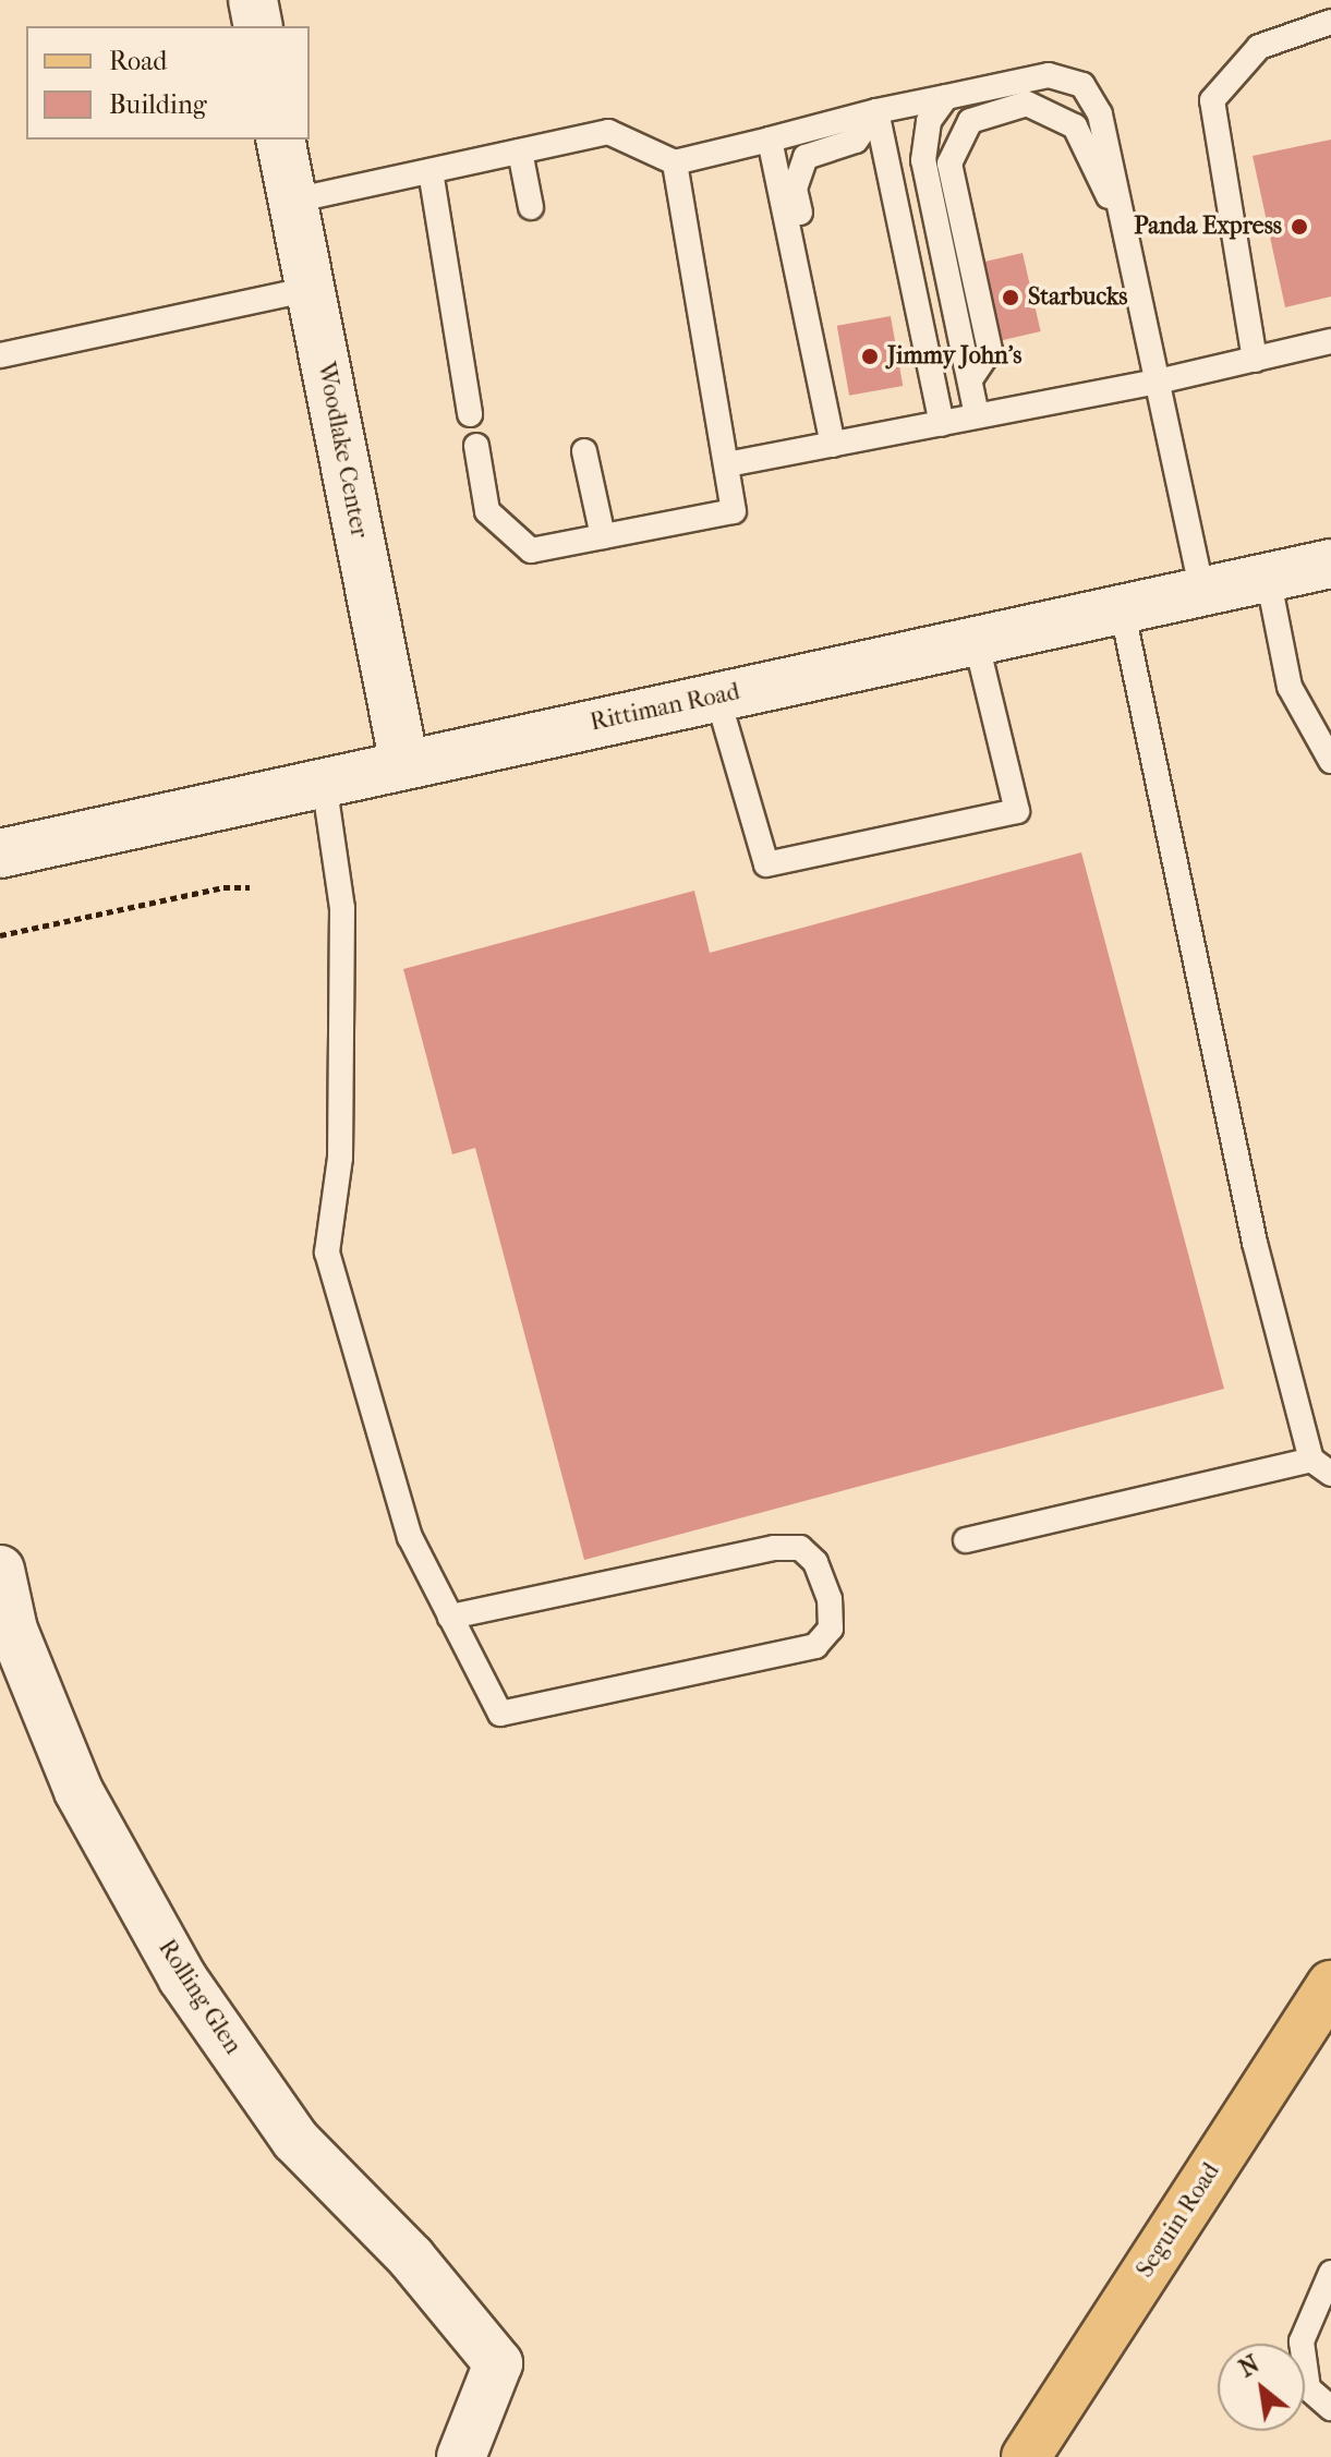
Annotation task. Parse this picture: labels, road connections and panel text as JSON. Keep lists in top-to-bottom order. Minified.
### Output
{"streets":{"main road":["Seguin Road"],"street":["Woodlake Center","Rittiman Road","Rolling Glen"]},"crossings":[["Woodlake Center","Rittiman Road"]],"places":["Panda Express","Starbucks","Jimmy John's"],"legend":["Road","Building"],"north":"top left"}
